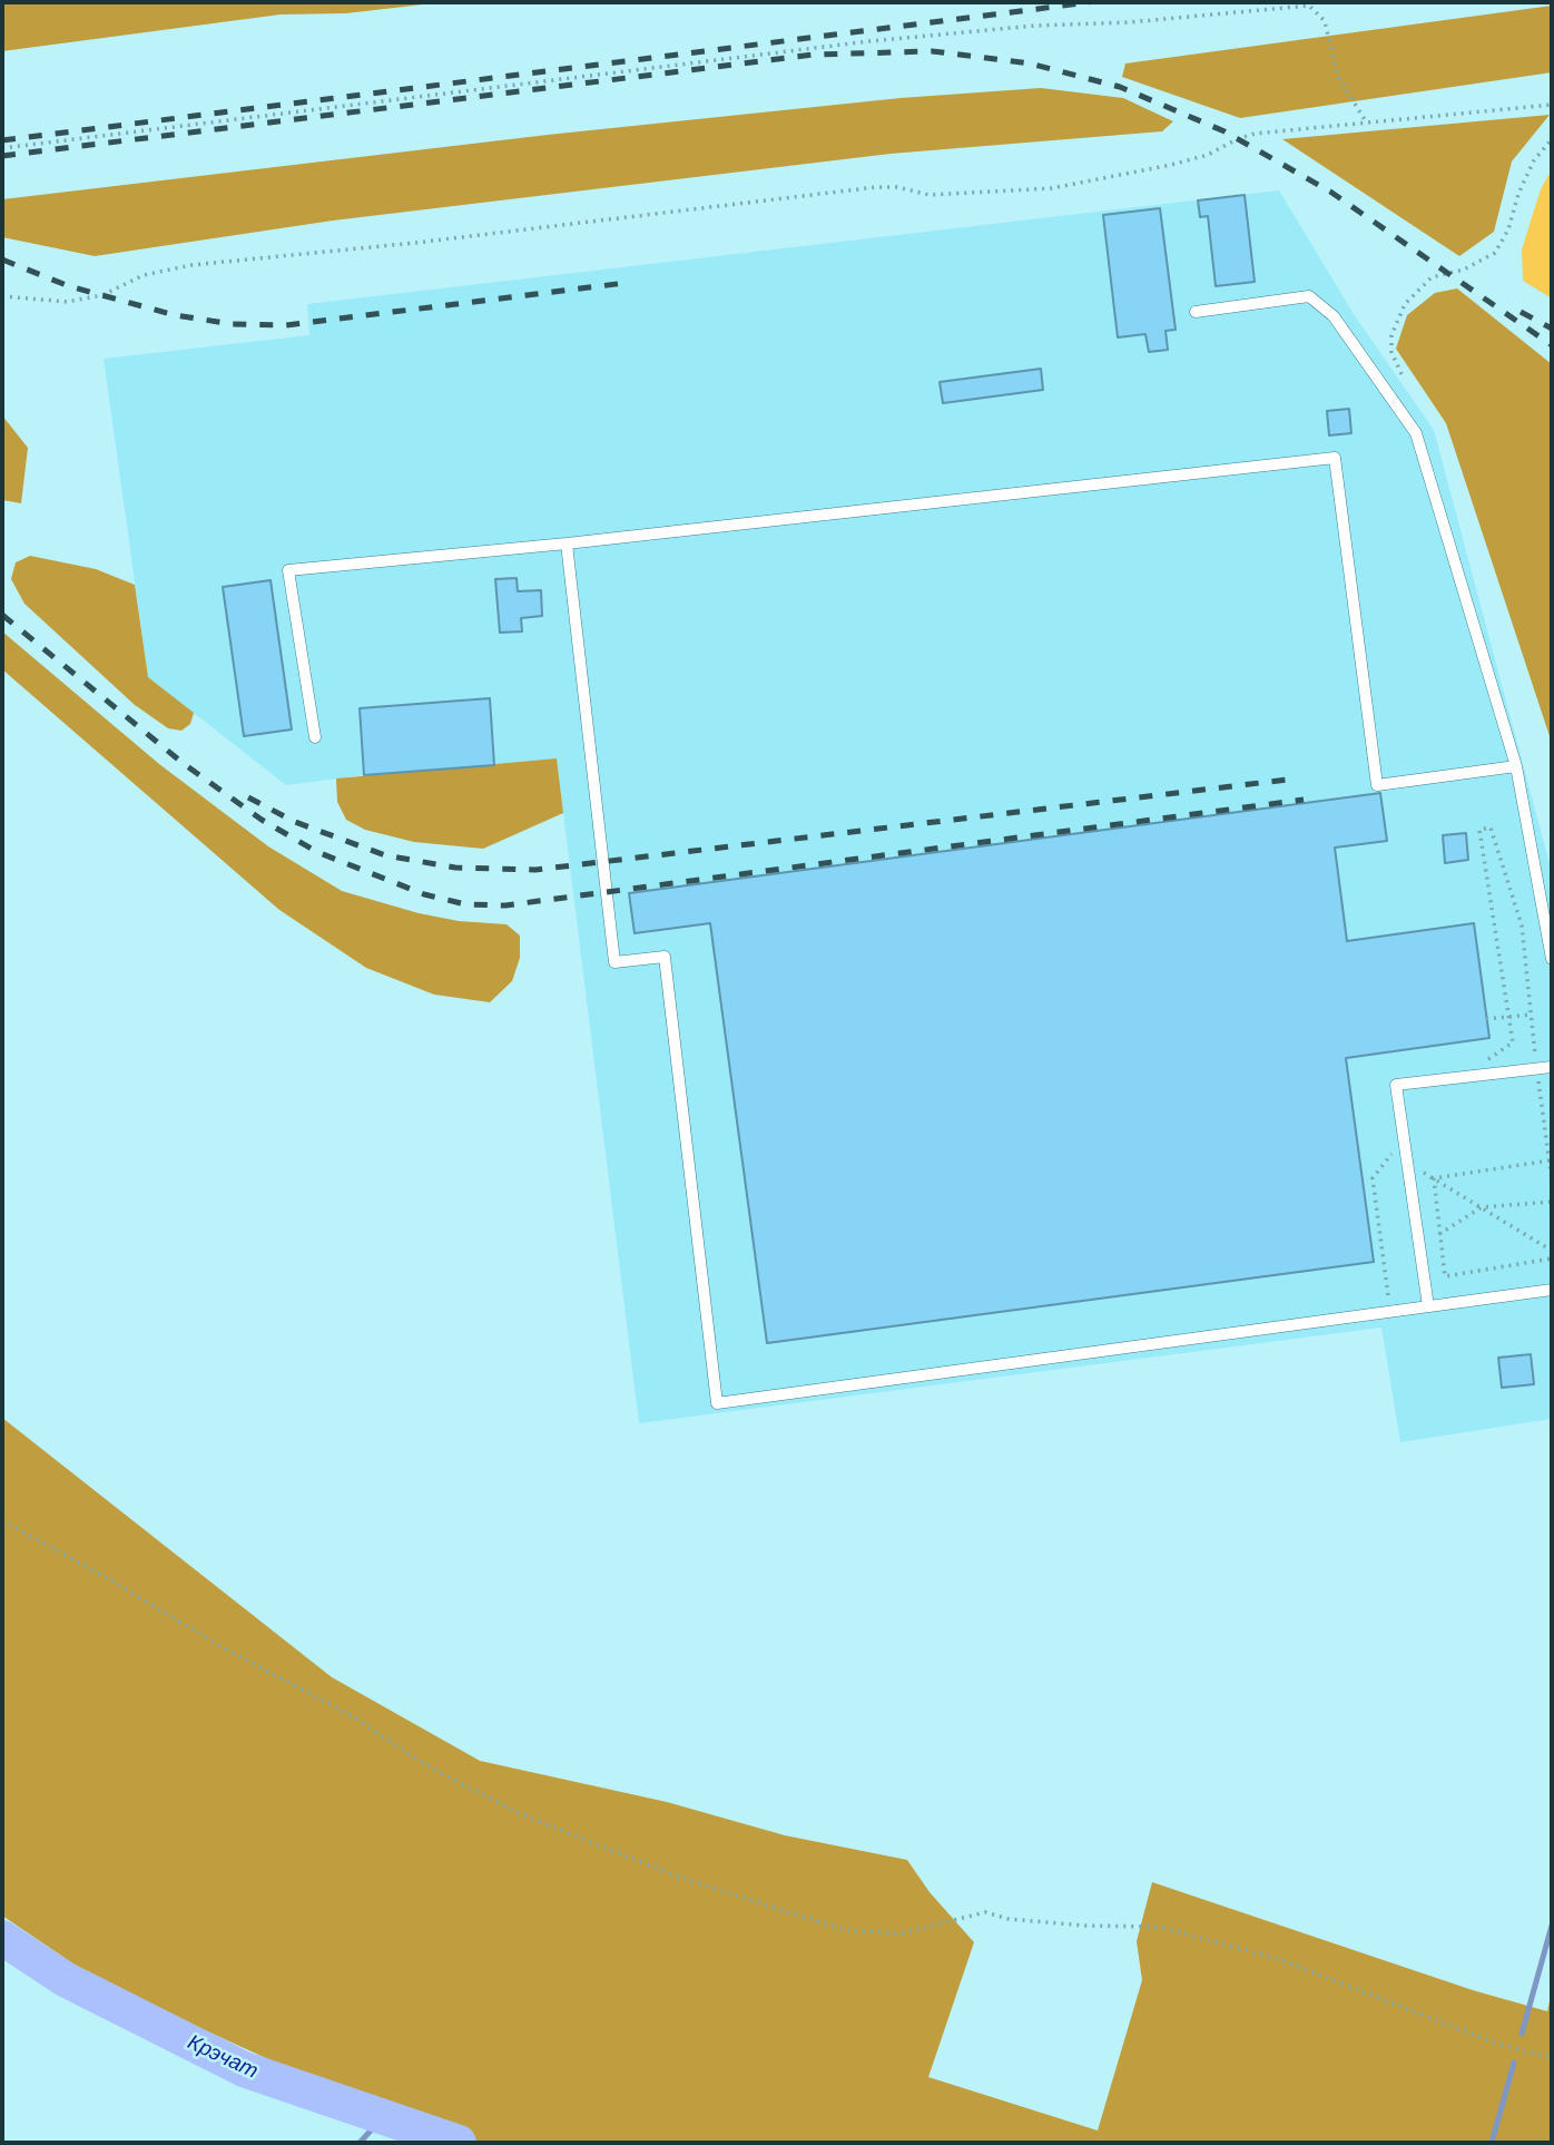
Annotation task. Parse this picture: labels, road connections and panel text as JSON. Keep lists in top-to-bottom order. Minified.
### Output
{"water":["Крэчат"]}
